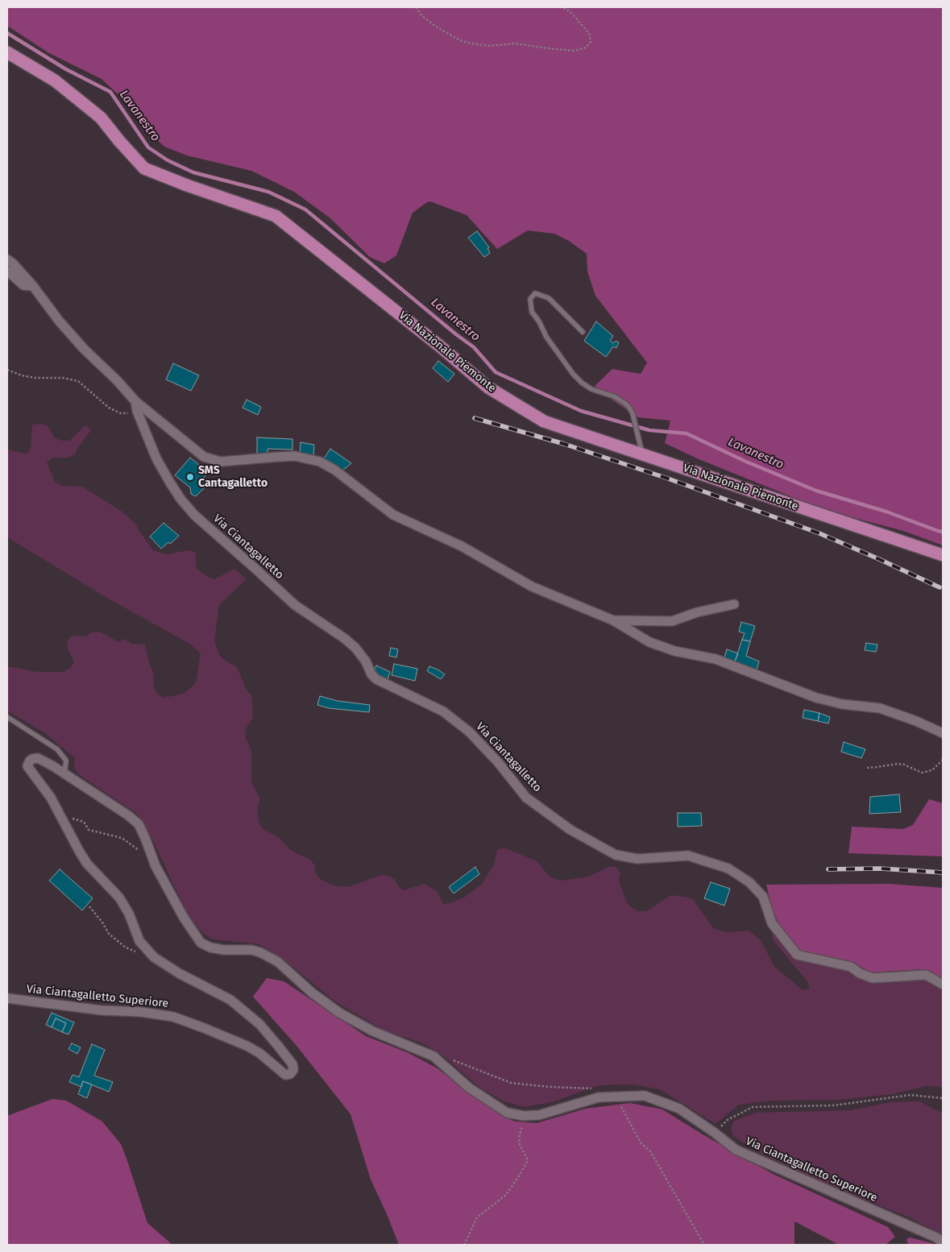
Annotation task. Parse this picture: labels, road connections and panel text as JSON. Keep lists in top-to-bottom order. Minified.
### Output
{"streets":{"main road":["Via Nazionale Piemonte"],"street":["Via Ciantagalletto","Via Ciantagalletto Superiore"]},"water":["Lavanestro"],"places":["SMS Cantagalletto"]}
